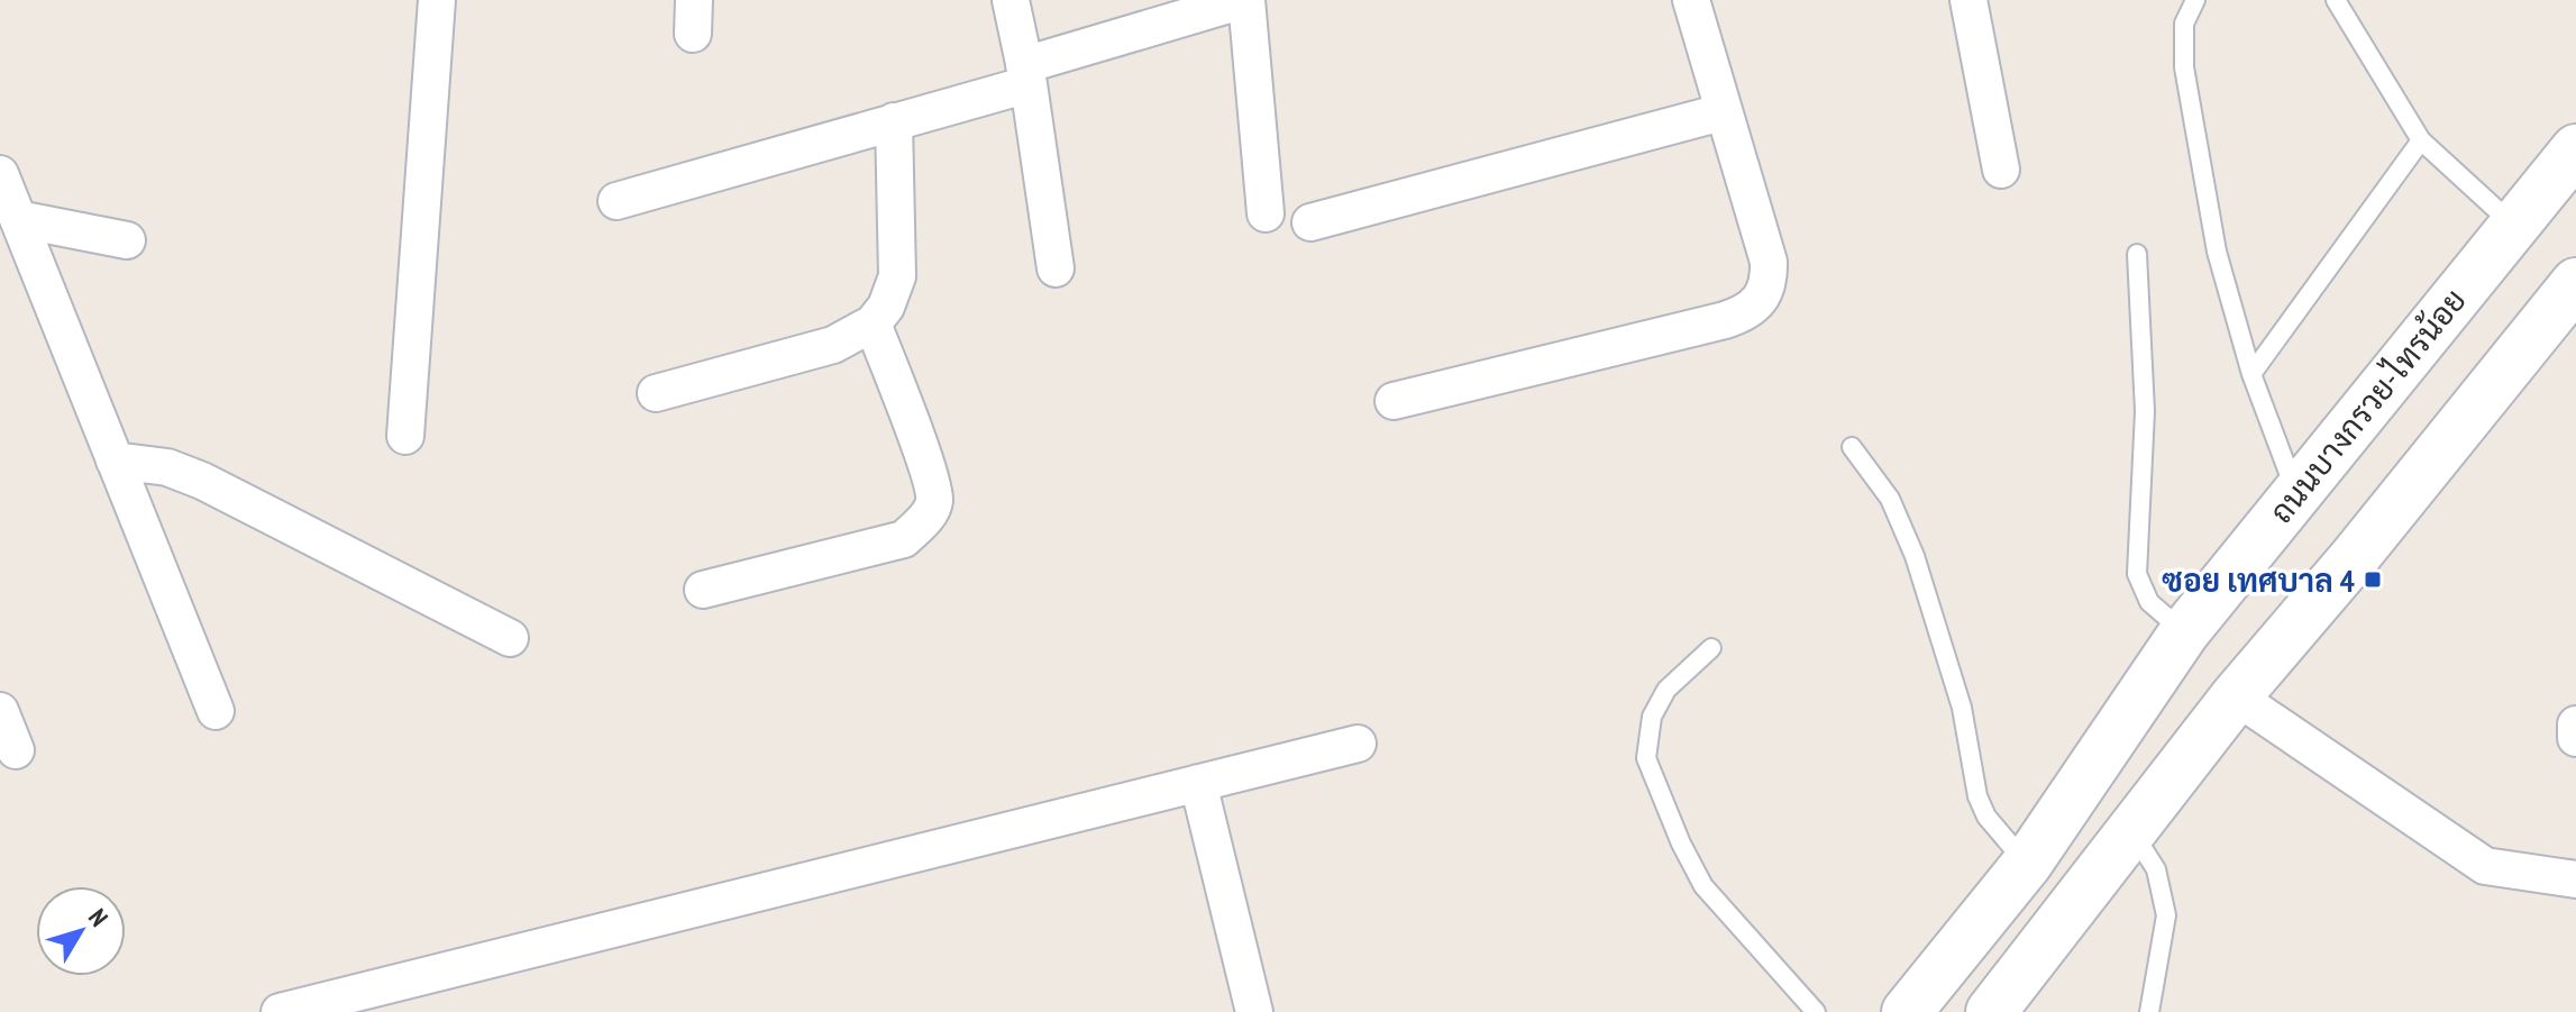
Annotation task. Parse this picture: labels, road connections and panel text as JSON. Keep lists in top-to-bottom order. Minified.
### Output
{"streets":{"main road":["ถนนบางกรวย-ไทรน้อย"]},"places":{"transit":["ซอย เทศบาล 4"]},"north":"top right"}
